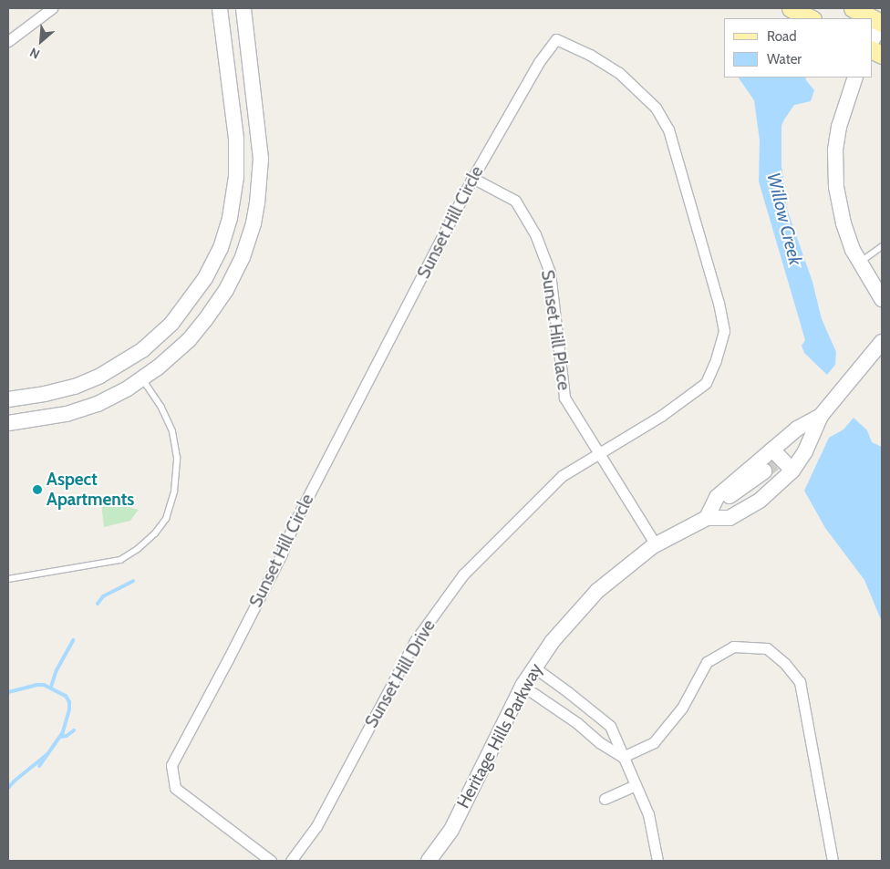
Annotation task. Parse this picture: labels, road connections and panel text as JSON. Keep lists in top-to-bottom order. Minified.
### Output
{"streets":{"street":["Sunset Hill Circle","Sunset Hill Place","Sunset Hill Drive","Heritage Hills Parkway"]},"crossings":[["Sunset Hill Circle","Sunset Hill Place"],["Sunset Hill Circle","Sunset Hill Drive"],["Sunset Hill Place","Sunset Hill Drive"],["Sunset Hill Place","Heritage Hills Parkway"]],"water":["Willow Creek"],"places":["Aspect Apartments"],"legend":["Road","Water"],"north":"bottom left"}
